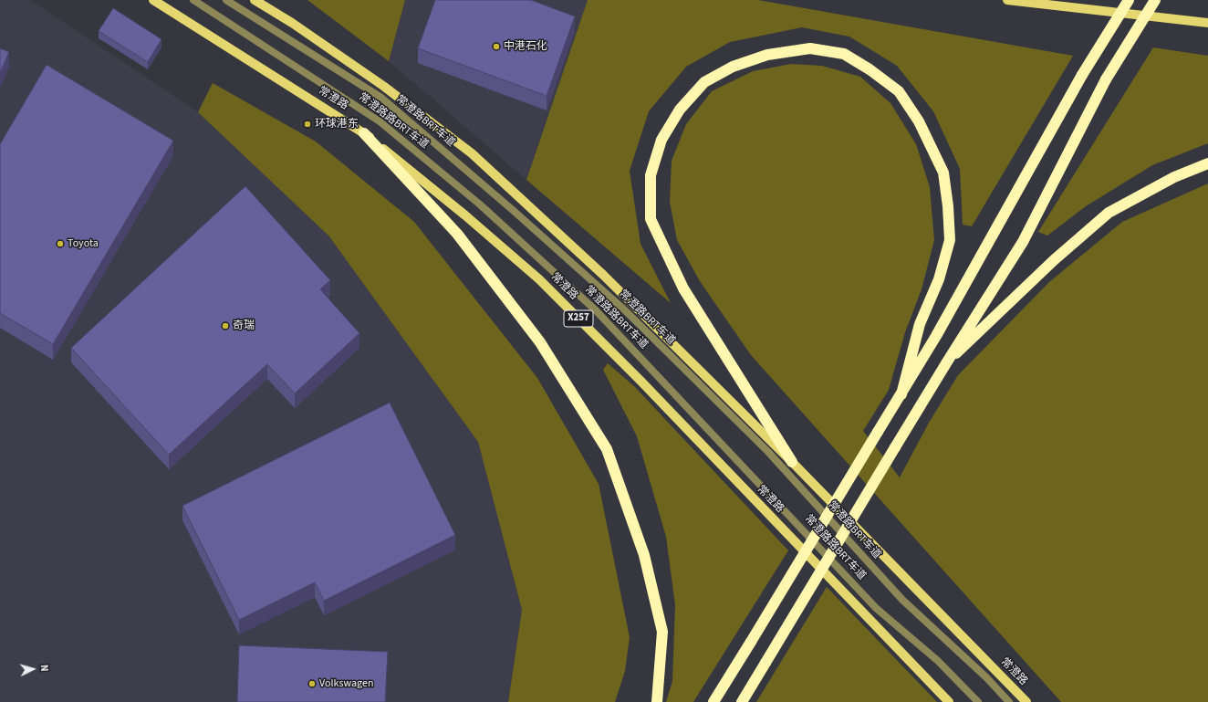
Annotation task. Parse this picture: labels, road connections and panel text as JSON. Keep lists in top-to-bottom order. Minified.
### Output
{"streets":{"main road":["常澄路","X257"],"lane":["常澄路路BRT车道","常澄路BRT车道"]},"places":["中港石化","环球港东","Toyota","奇瑞","Volkswagen"],"north":"right"}
